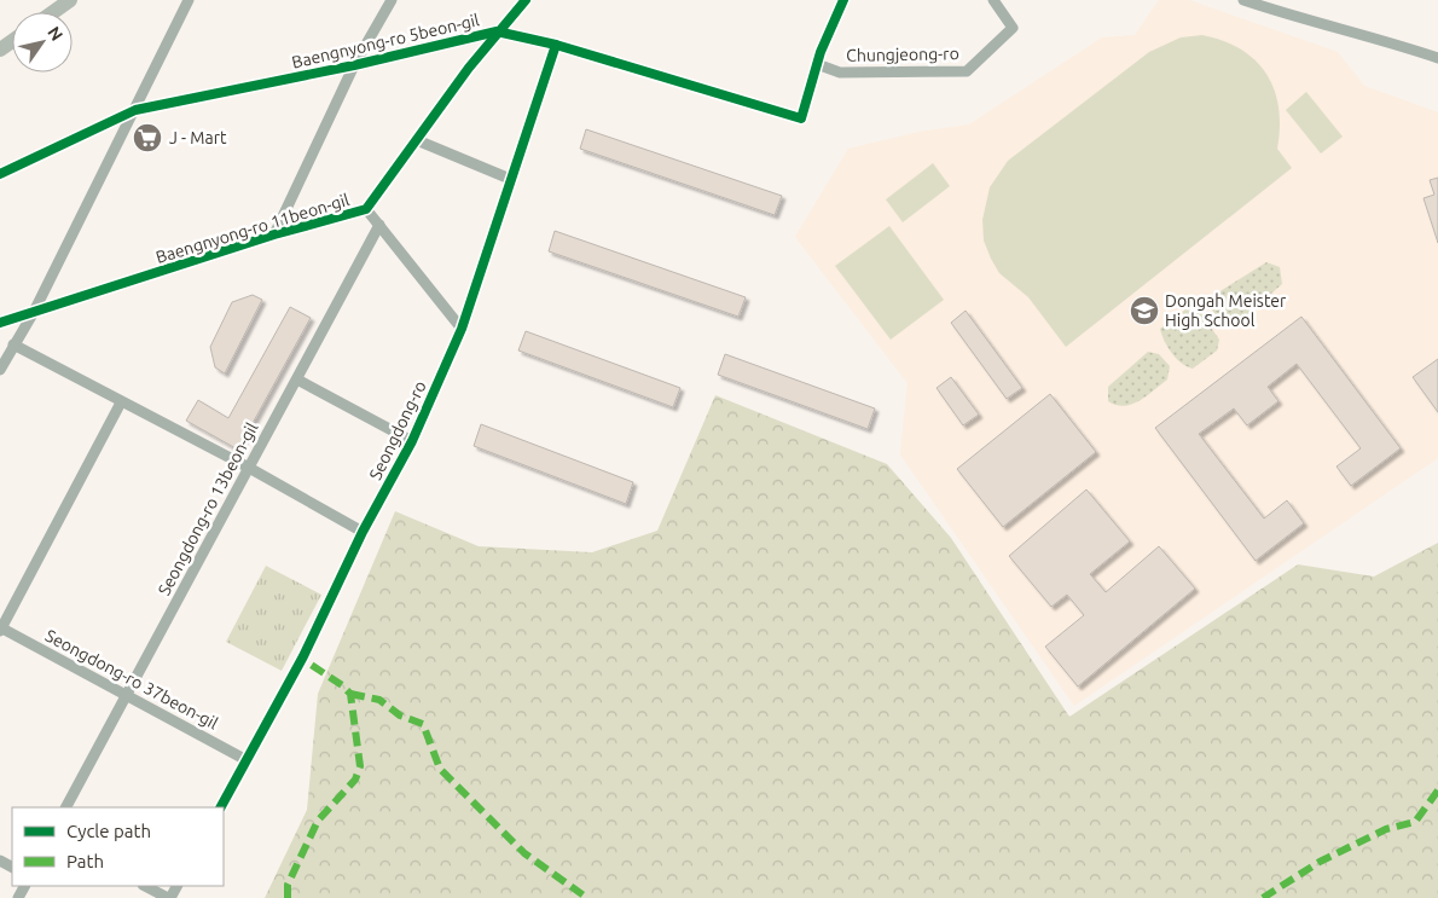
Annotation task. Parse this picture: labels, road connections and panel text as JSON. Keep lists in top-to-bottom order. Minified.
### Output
{"streets":{"street":["Baengnyong-ro 5beon-gil","Chungjeong-ro","Baengnyong-ro 11beon-gil","Seongdong-ro","Seongdong-ro 13beon-gil","Seongdong-ro 37beon-gil"]},"crossings":[["Baengnyong-ro 5beon-gil","Chungjeong-ro"],["Baengnyong-ro 5beon-gil","Baengnyong-ro 11beon-gil"],["Baengnyong-ro 5beon-gil","Seongdong-ro"],["Seongdong-ro","Seongdong-ro 13beon-gil"],["Seongdong-ro","Seongdong-ro 37beon-gil"],["Seongdong-ro 13beon-gil","Seongdong-ro 37beon-gil"]],"places":{"supermarket":["J - Mart"],"school or university":["Dongah Meister High School"]},"legend":["Cycle path","Path"],"north":"top right"}
